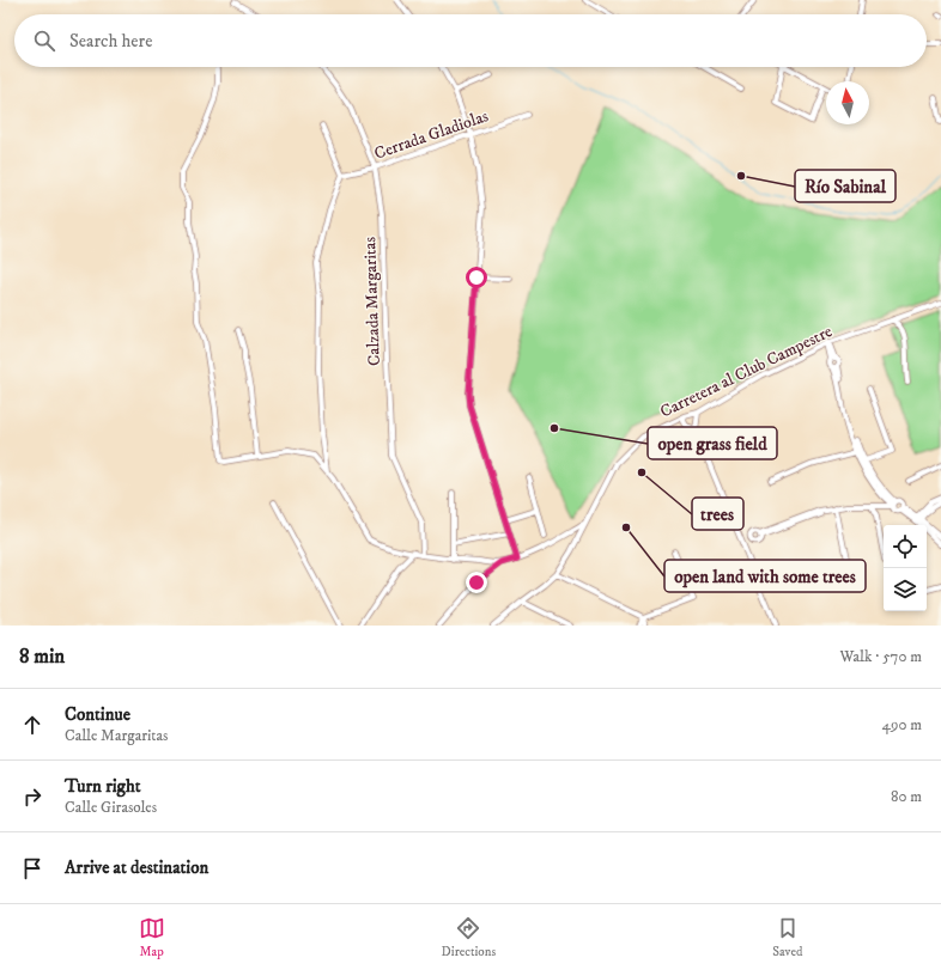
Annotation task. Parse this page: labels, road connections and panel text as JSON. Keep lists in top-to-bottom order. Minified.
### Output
{"streets":{"street":["Cerrada Gladiolas","Calzada Margaritas","Carretera al Club Campestre"]},"crossings":[["Cerrada Gladiolas","Calzada Margaritas"]],"places":["Río Sabinal","open grass field","trees","open land with some trees"],"north":"top","page":{"search":"Search here","heading":["8 min","Walk · 570 m"],"list":[["Continue","Calle Margaritas","490 m"],["Turn right","Calle Girasoles","80 m"],"Arrive at destination"],"nav":["Map","Directions","Saved"]}}
